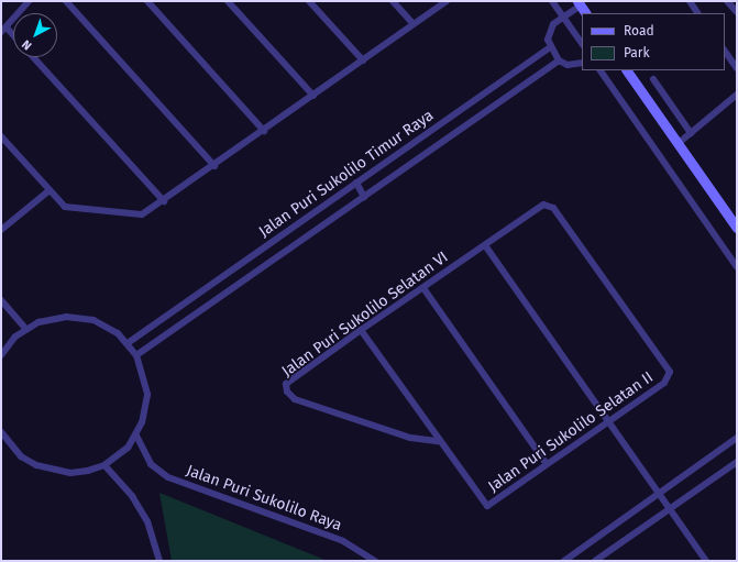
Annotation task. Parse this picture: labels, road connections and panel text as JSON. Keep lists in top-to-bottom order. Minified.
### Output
{"streets":{"street":["Jalan Puri Sukolilo Timur Raya","Jalan Puri Sukolilo Selatan VI","Jalan Puri Sukolilo Selatan II","Jalan Puri Sukolilo Raya"]},"crossings":[["Jalan Puri Sukolilo Selatan VI","Jalan Puri Sukolilo Selatan II"]],"legend":["Road","Park"],"north":"bottom left"}
